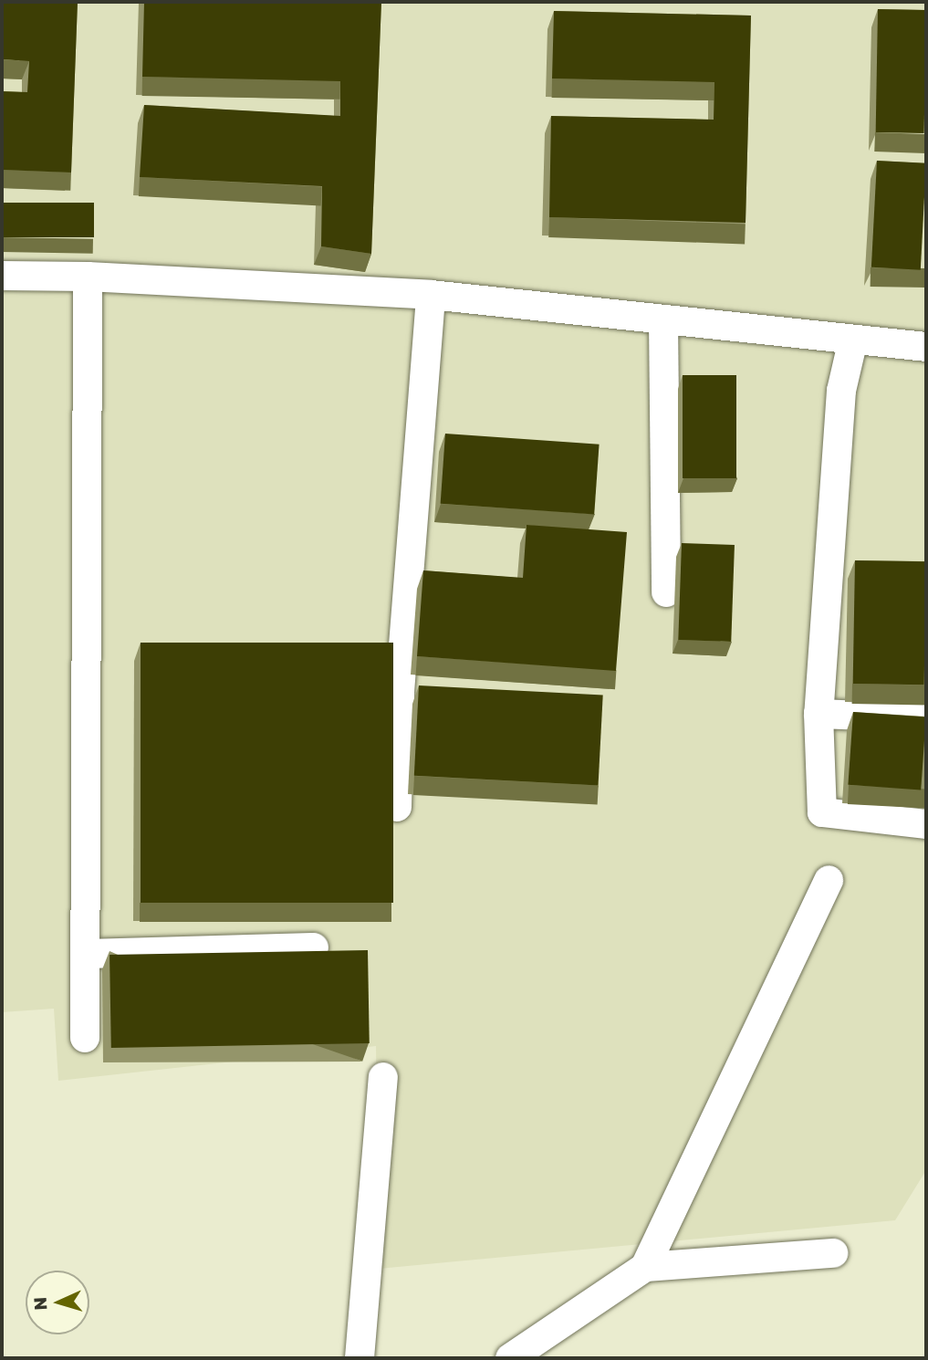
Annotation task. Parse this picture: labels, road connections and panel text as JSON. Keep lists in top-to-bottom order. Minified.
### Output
{"north":"left"}
